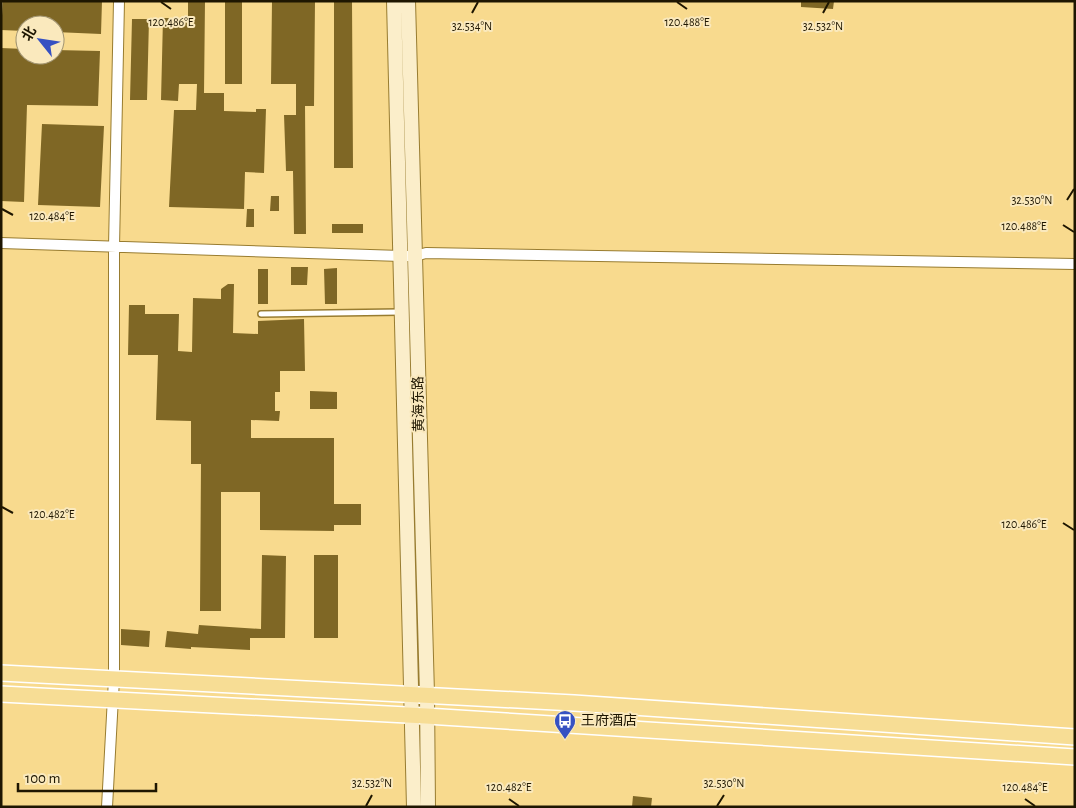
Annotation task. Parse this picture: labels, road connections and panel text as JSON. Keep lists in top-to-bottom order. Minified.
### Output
{"streets":{"street":["黄海东路"]},"places":{"bus stop":["王府酒店"]},"scale_bar":"100 m","north":"top left","coordinates":["120.486°E","120.488°E","32.534°N","32.532°N","32.530°N","120.484°E","120.482°E"]}
